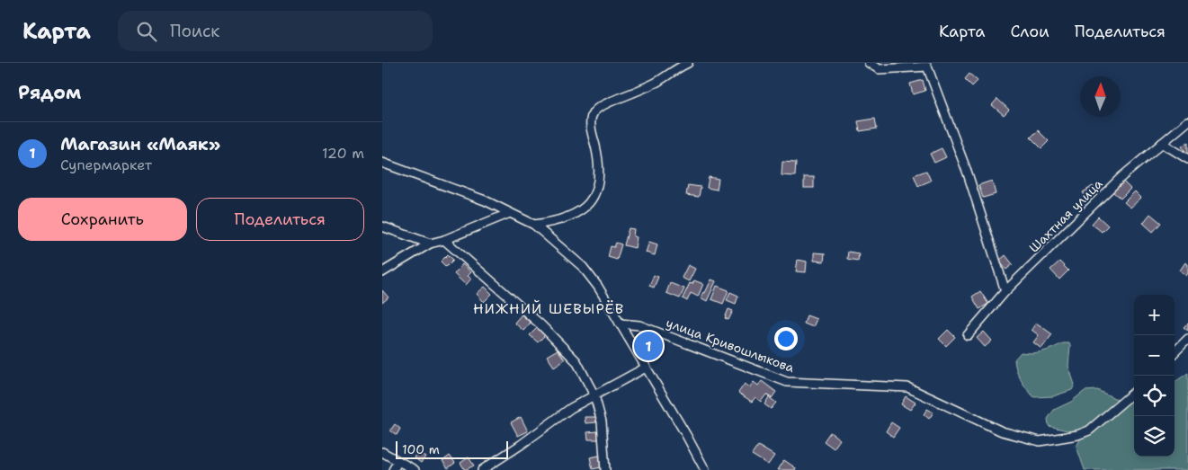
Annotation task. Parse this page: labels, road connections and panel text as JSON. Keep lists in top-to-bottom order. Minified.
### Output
{"streets":{"street":["Шахтная улица","улица Кривошлыкова"]},"districts":["НИЖНИЙ ШЕВЫРЁВ"],"scale_bar":"100 m","north":"top","page":{"header":"Карта","search":"Поиск","nav":["Карта","Слои","Поделиться"],"heading":"Рядом","list":[{"mark":"1","name":"Магазин «Маяк»","note":"Супермаркет","value":"120 m"}],"buttons":["Сохранить","Поделиться"],"map_buttons":["+","−"],"pins":"1","scale":"100 m"}}
